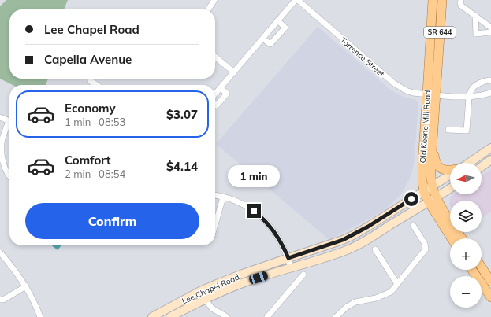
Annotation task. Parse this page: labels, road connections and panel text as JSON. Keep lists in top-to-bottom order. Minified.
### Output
{"streets":{"main road":["SR 644","Old Keene Mill Road","Lee Chapel Road"],"street":["Torrence Street"]},"crossings":[["Torrence Street","Old Keene Mill Road"],["Old Keene Mill Road","Lee Chapel Road"]],"north":"left","page":{"banner":["Lee Chapel Road","Capella Avenue"],"list":[{"name":"Economy","note":"1 min · 08:53","value":"$3.07"},{"name":"Comfort","note":"2 min · 08:54","value":"$4.14"}],"map_buttons":["+","−"],"bubble":"1 min","buttons":"Confirm"}}
